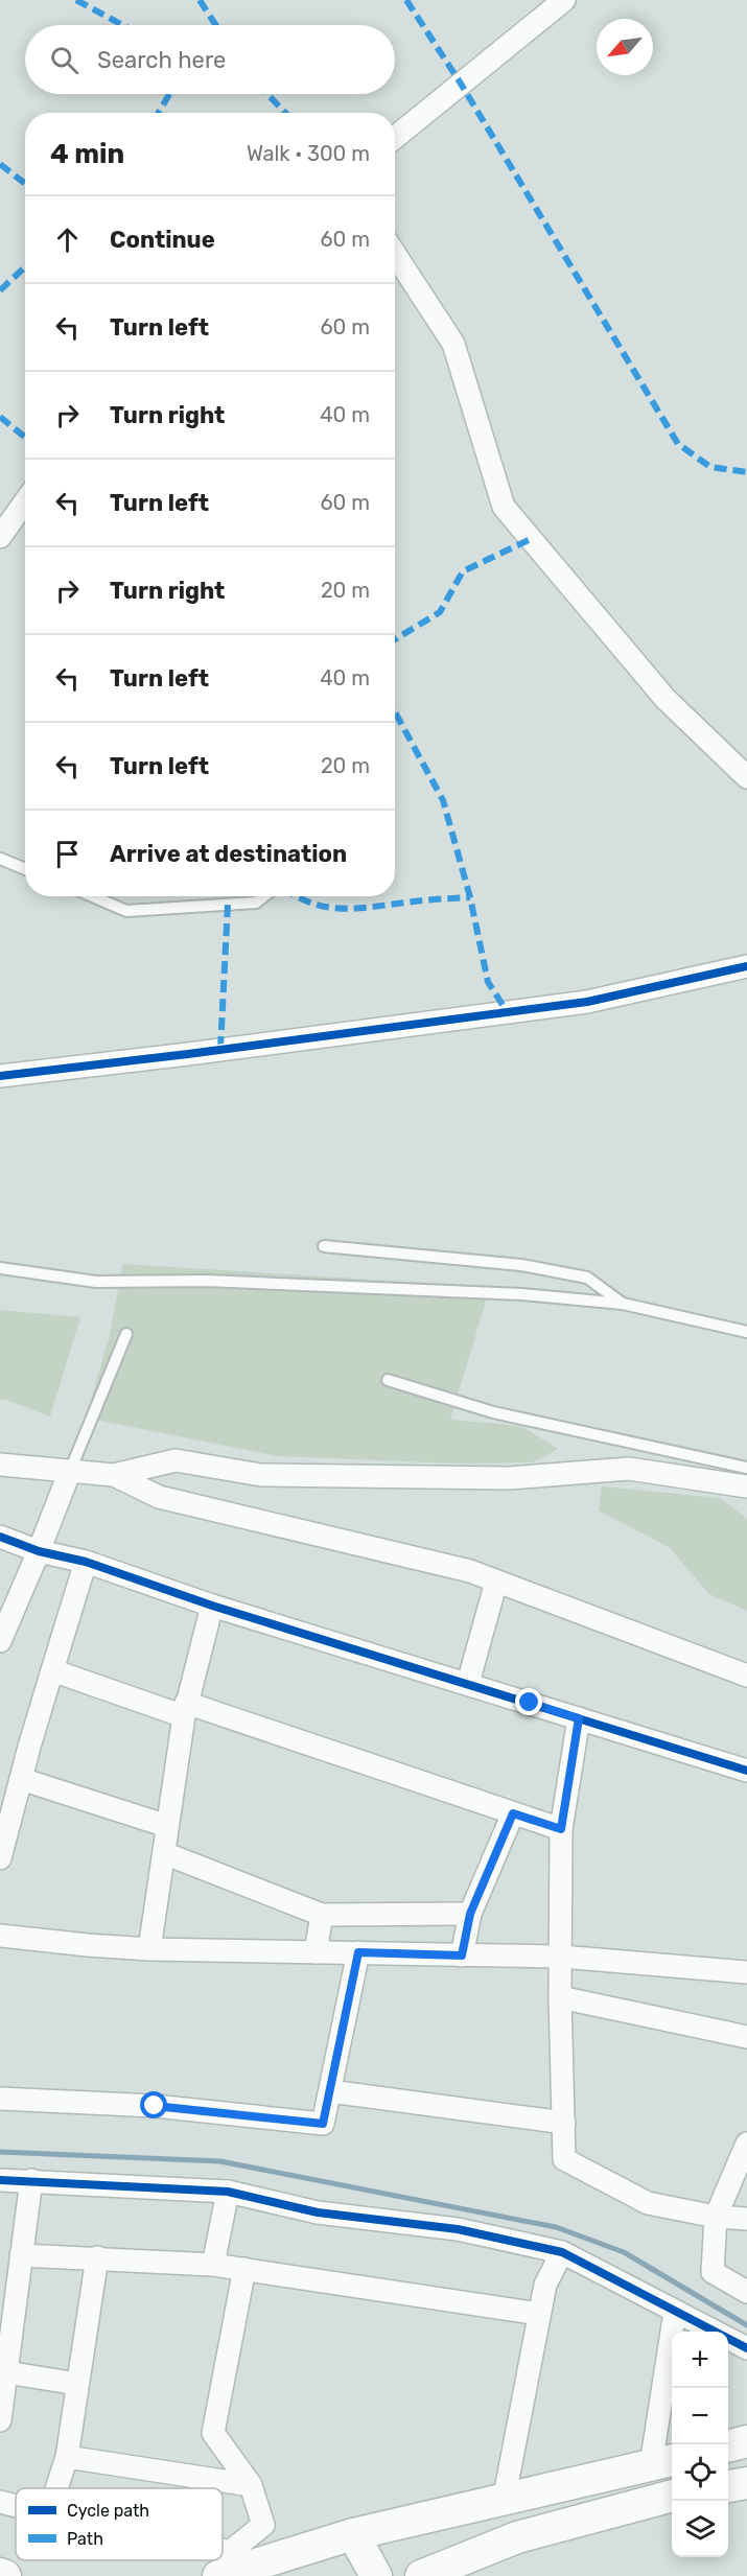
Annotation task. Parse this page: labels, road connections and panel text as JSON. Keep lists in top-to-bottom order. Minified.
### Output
{"legend":["Cycle path","Path"],"north":"bottom left","page":{"search":"Search here","heading":["4 min","Walk · 300 m"],"list":[["Continue","60 m"],["Turn left","60 m"],["Turn right","40 m"],["Turn left","60 m"],["Turn right","20 m"],["Turn left","40 m"],["Turn left","20 m"],"Arrive at destination"],"map_buttons":["+","−"]}}
